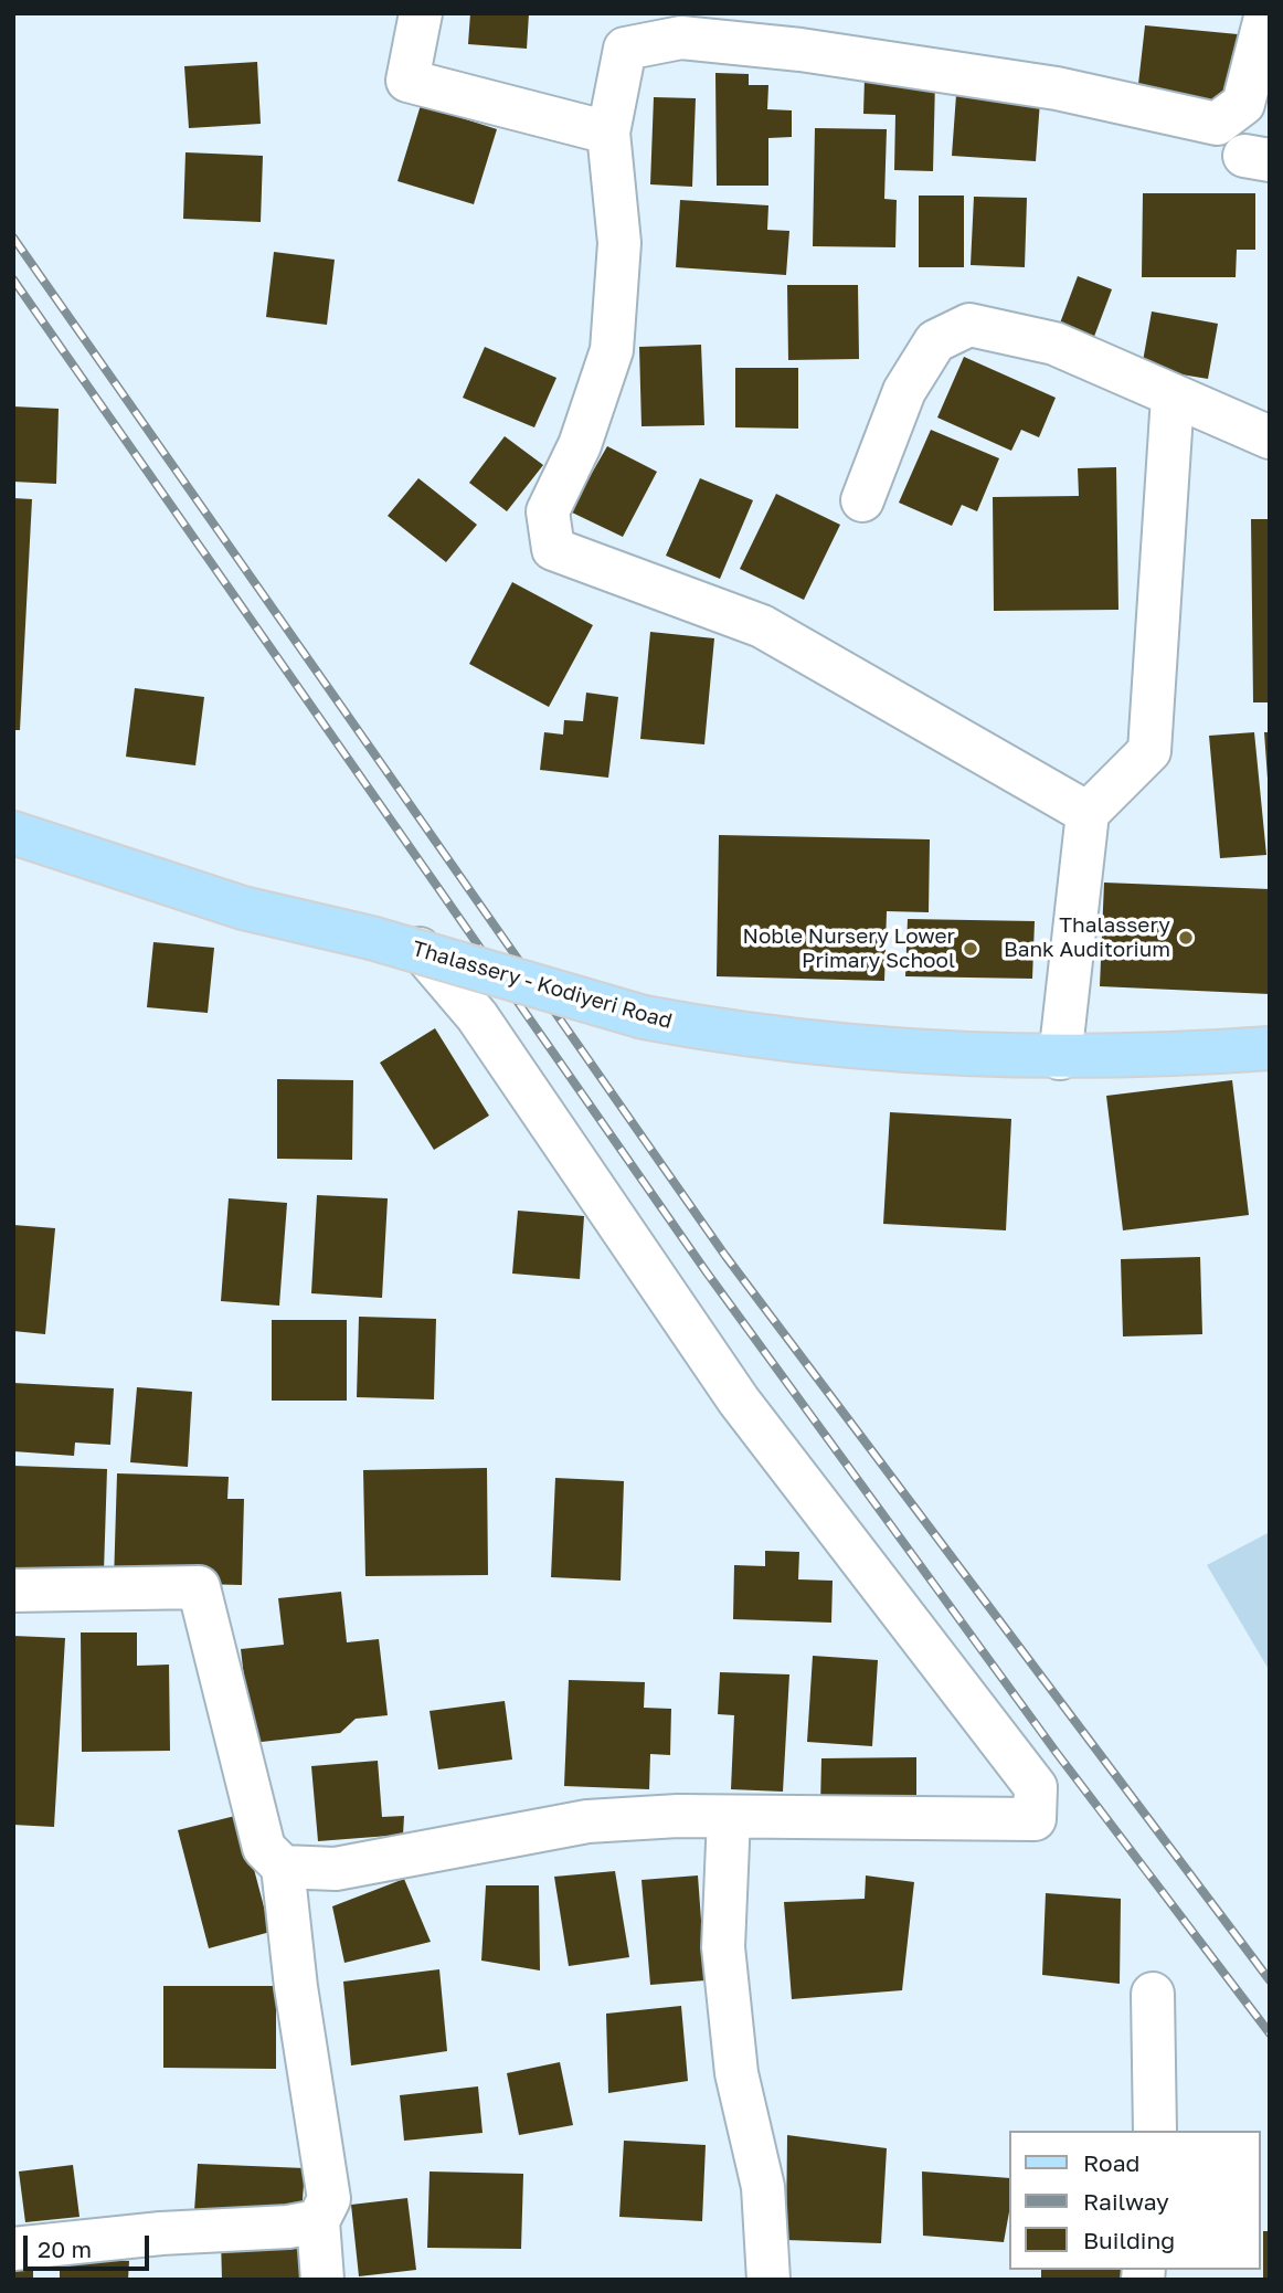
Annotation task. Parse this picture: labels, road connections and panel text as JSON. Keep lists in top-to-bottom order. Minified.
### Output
{"streets":{"main road":["Thalassery - Kodiyeri Road"]},"places":["Thalassery Bank Auditorium","Noble Nursery Lower Primary School"],"legend":["Road","Railway","Building"],"scale_bar":"20 m"}
